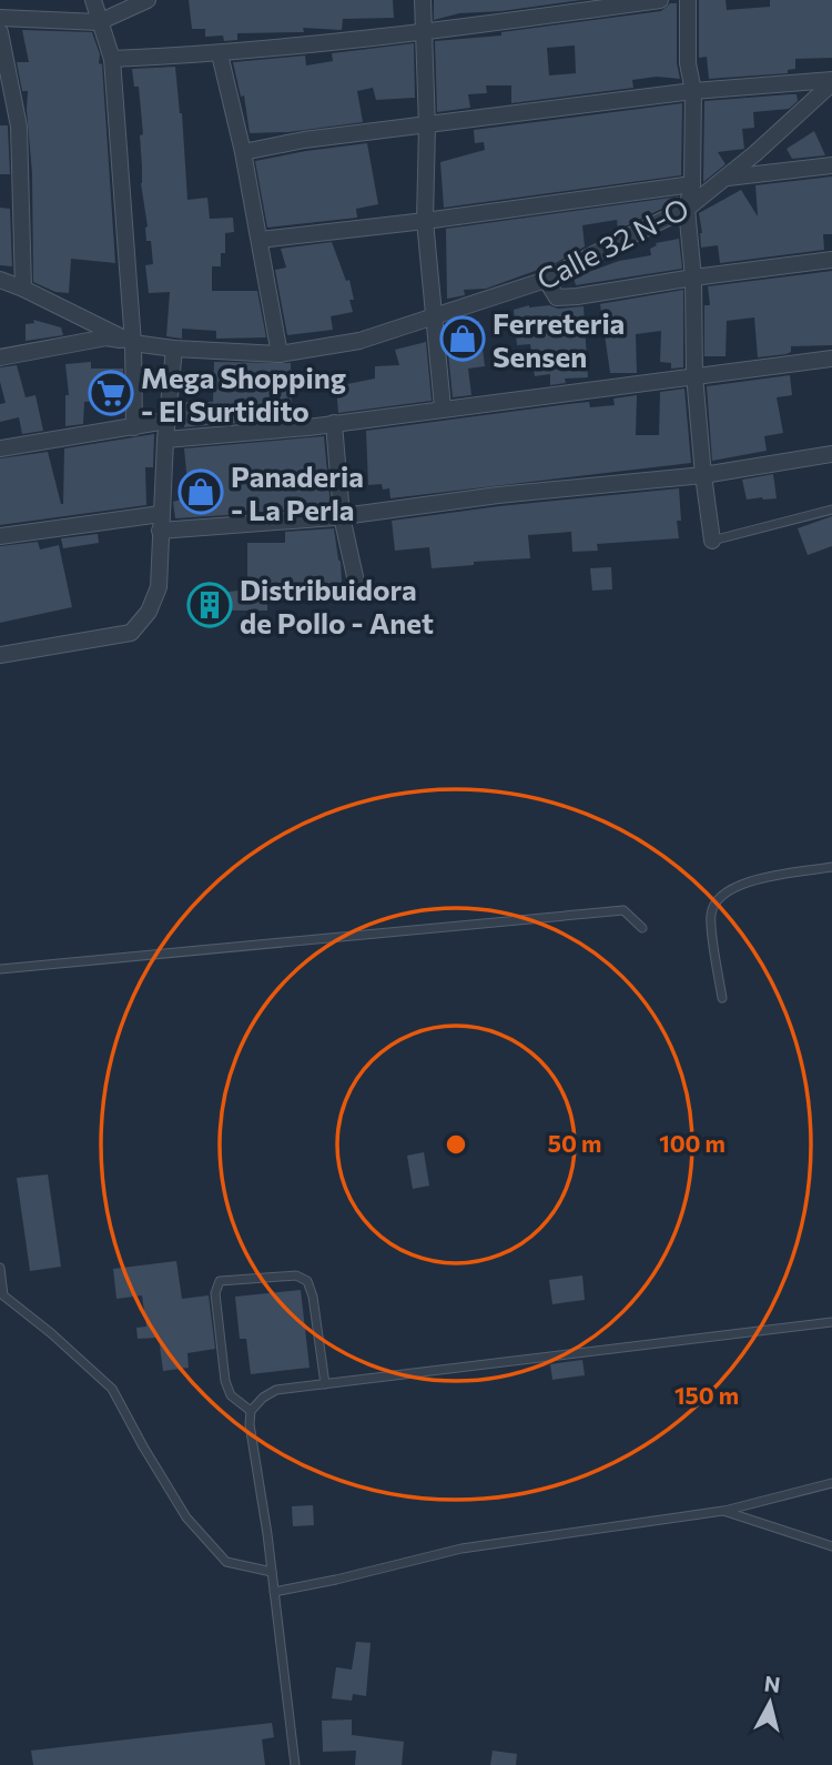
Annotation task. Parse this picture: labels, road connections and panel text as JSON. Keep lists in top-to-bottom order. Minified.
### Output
{"streets":{"street":["Calle 32 N-O"]},"places":{"shop":["Ferreteria Sensen","Panaderia - La Perla"],"supermarket":["Mega Shopping - El Surtidito"],"building":["Distribuidora de Pollo - Anet"]},"north":"top","rings":["50 m","100 m","150 m"]}
